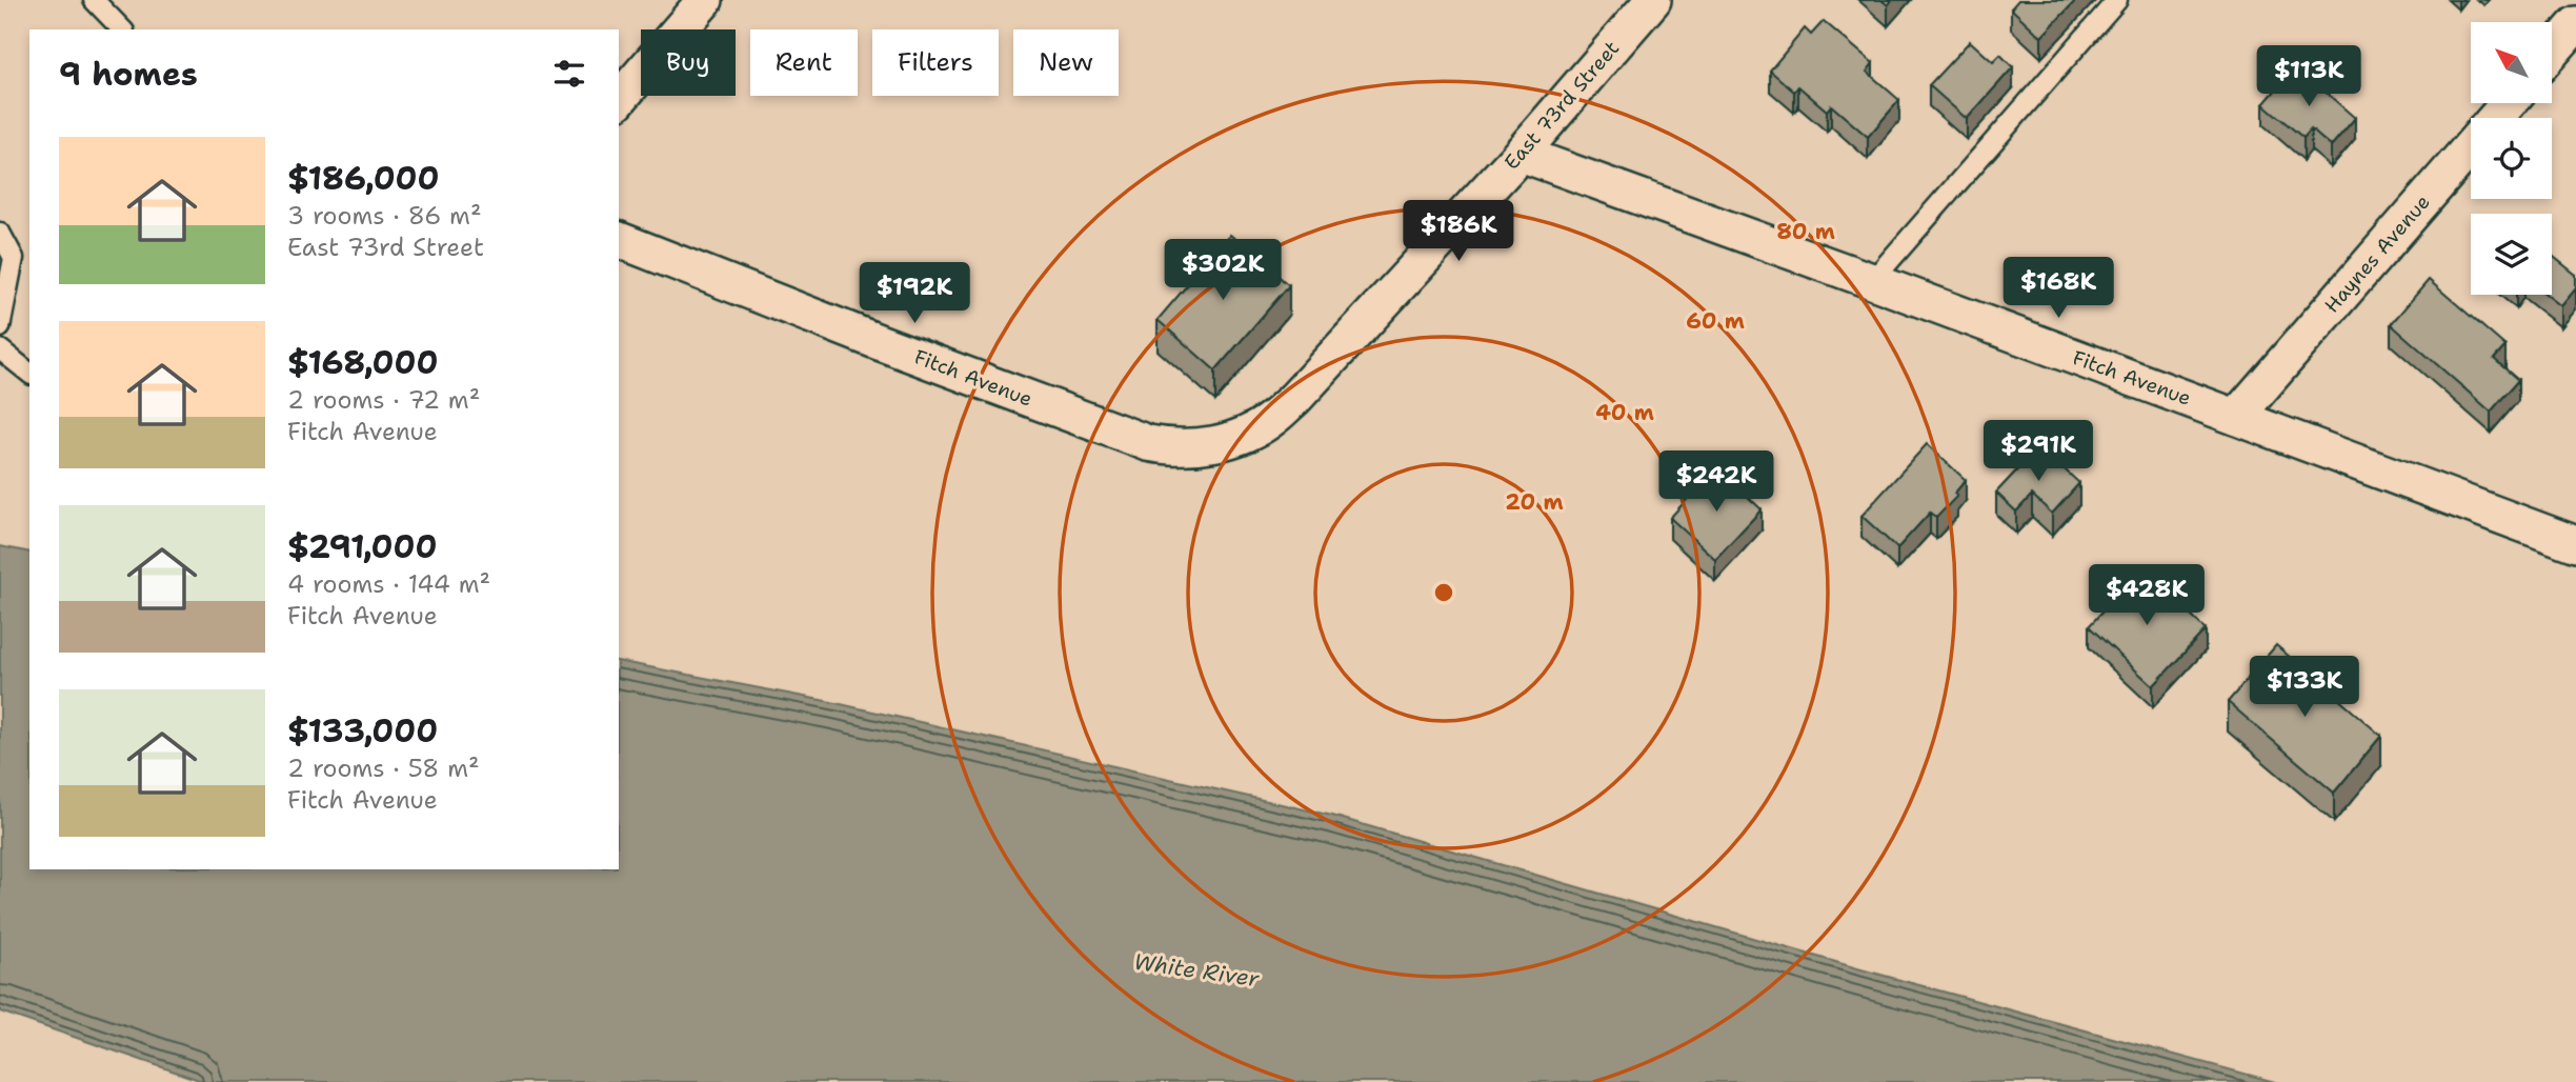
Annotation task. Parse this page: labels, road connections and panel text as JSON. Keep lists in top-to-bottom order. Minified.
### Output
{"streets":{"street":["East 73rd Street","Haynes Avenue","Fitch Avenue"]},"crossings":[["East 73rd Street","Fitch Avenue"],["Haynes Avenue","Fitch Avenue"]],"water":["White River"],"north":"top left","page":{"chip":["Buy","Rent","Filters","New"],"heading":"9 homes","price":["$113K","$186K","$302K","$168K","$192K","$291K","$242K","$428K","$133K"],"list":[{"name":"$186,000","note":"3 rooms · 86 m² · East 73rd Street"},{"name":"$168,000","note":"2 rooms · 72 m² · Fitch Avenue"},{"name":"$291,000","note":"4 rooms · 144 m² · Fitch Avenue"},{"name":"$133,000","note":"2 rooms · 58 m² · Fitch Avenue"}]},"rings":["80 m","60 m","40 m","20 m"]}
